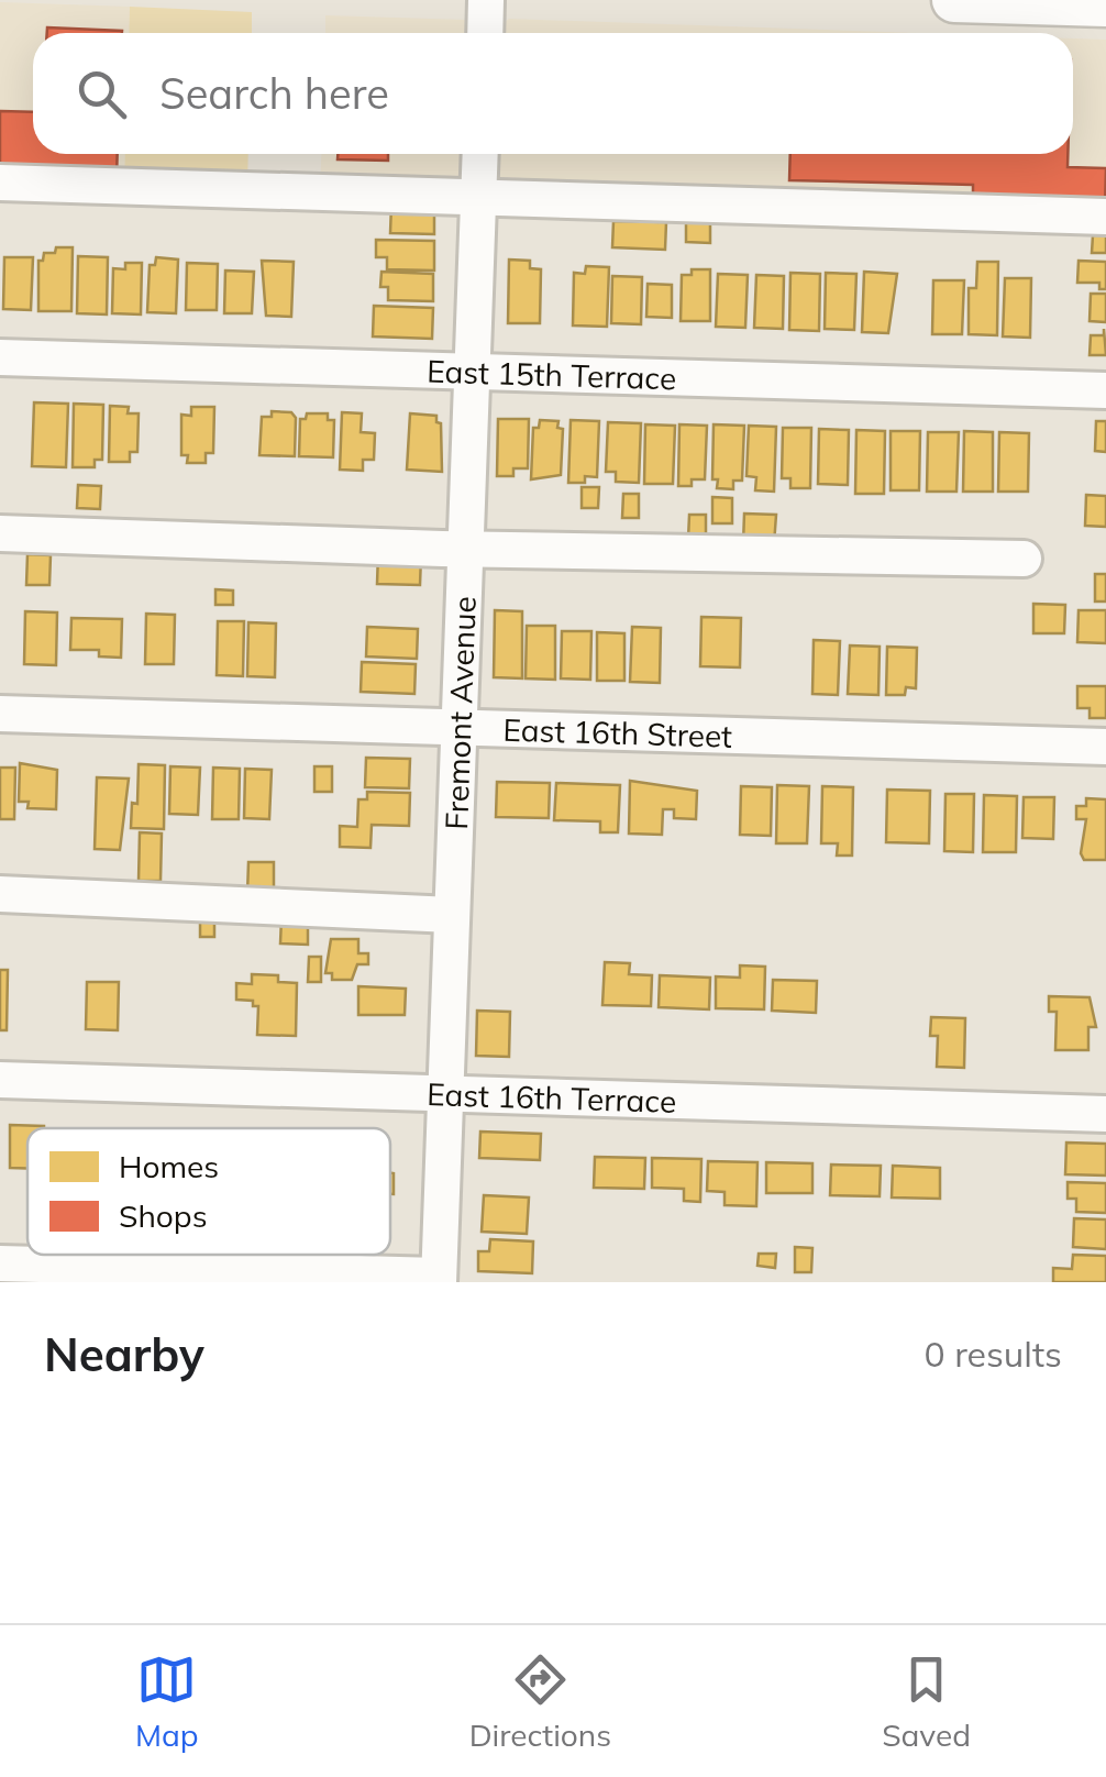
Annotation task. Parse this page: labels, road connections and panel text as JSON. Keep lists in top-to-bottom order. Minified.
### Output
{"streets":{"street":["East 15th Terrace","Fremont Avenue","East 16th Street","East 16th Terrace"]},"crossings":[["East 15th Terrace","Fremont Avenue"],["Fremont Avenue","East 16th Street"],["Fremont Avenue","East 16th Terrace"]],"legend":["Homes","Shops"],"page":{"search":"Search here","heading":["Nearby","0 results"],"nav":["Map","Directions","Saved"]}}
